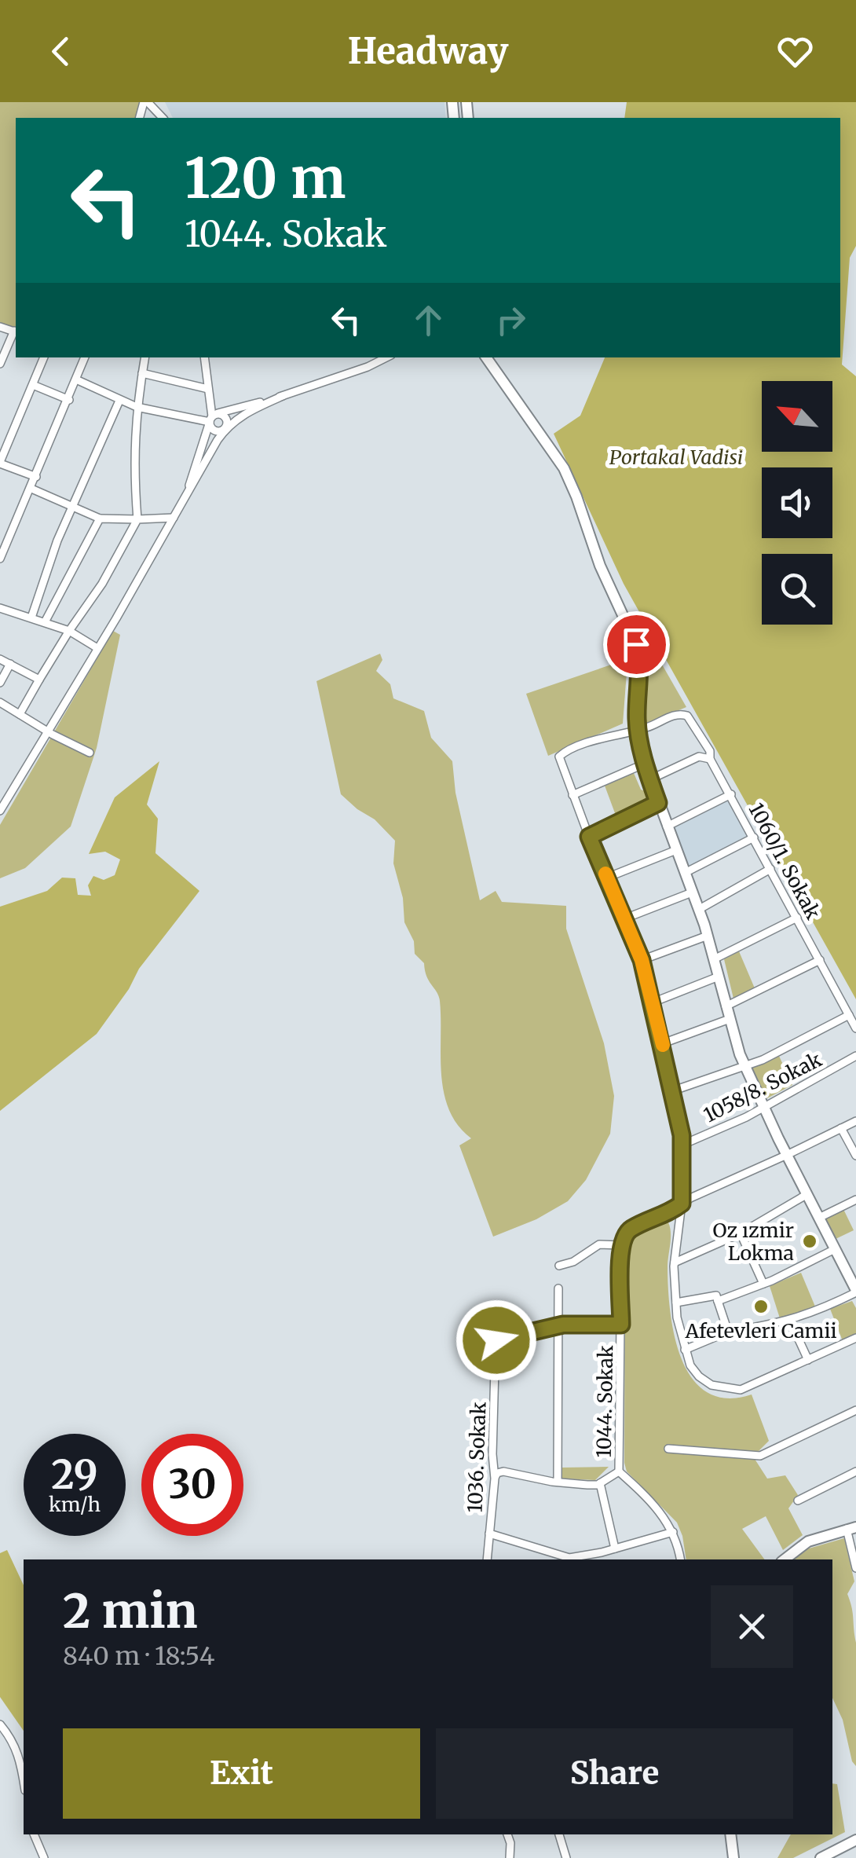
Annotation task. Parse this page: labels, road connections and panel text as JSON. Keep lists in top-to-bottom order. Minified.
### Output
{"streets":{"street":["1060/1. Sokak","1058/8. Sokak","1044. Sokak","1036. Sokak"]},"crossings":[["1044. Sokak","1036. Sokak"]],"parks":["Portakal Vadisi"],"places":["Oz ızmir Lokma","Afetevleri Camii"],"north":"top left","page":{"header":"Headway","turn":["120 m","1044. Sokak"],"speed":"29 km/h","limit":"30","heading":["2 min","840 m · 18:54"],"buttons":["Exit","Share"]}}
